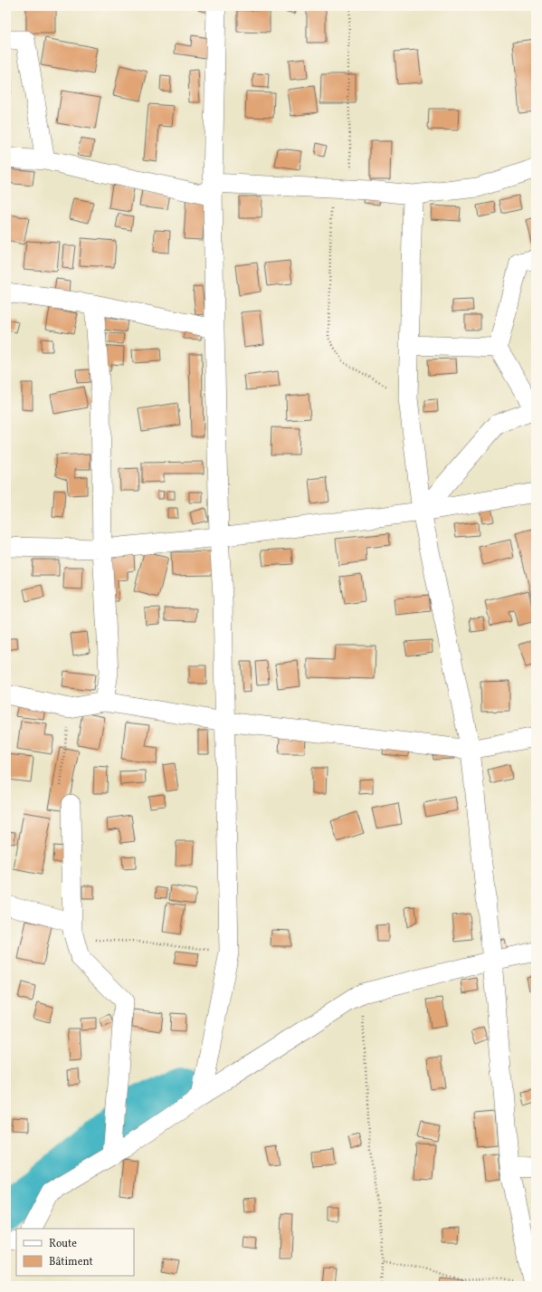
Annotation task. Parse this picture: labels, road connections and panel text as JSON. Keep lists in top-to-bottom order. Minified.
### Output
{"legend":["Route","Bâtiment"]}
